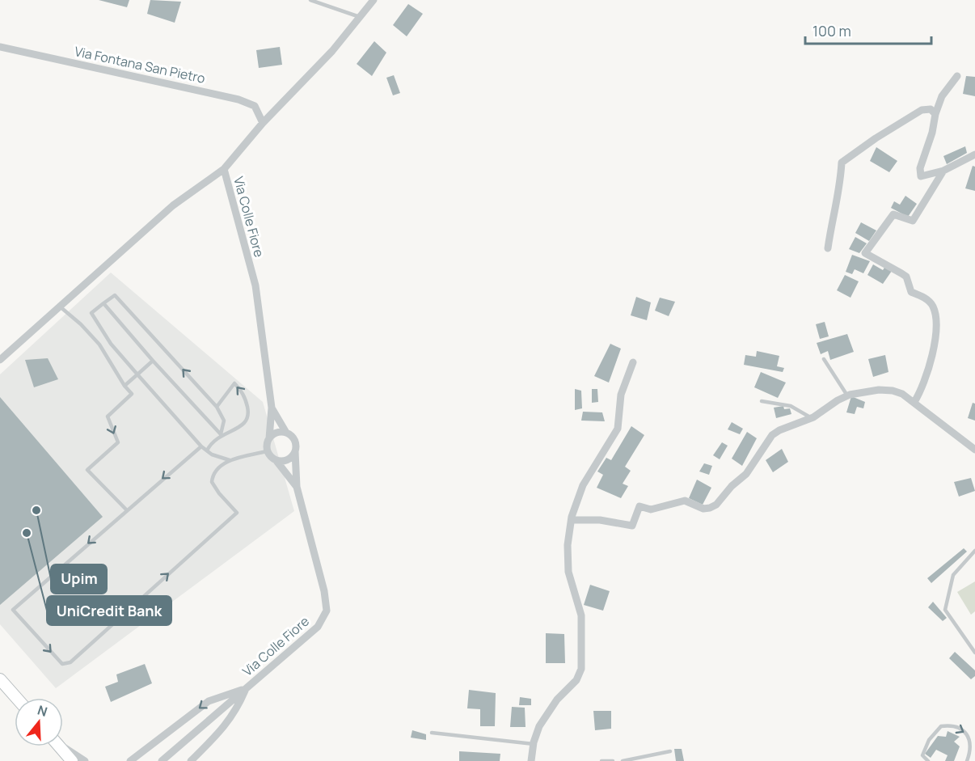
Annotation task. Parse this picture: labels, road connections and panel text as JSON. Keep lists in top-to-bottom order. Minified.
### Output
{"streets":{"street":["Via Fontana San Pietro","Via Colle Fiore"]},"crossings":[["Via Fontana San Pietro","Via Colle Fiore"]],"places":["Upim","UniCredit Bank"],"scale_bar":"100 m","north":"top"}
